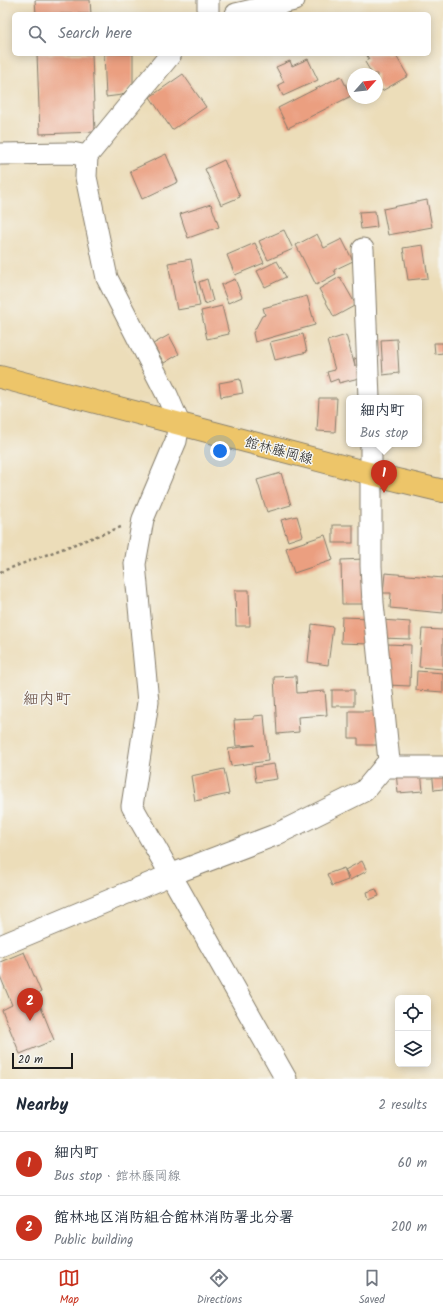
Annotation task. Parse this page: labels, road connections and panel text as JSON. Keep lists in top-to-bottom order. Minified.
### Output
{"streets":{"main road":["館林藤岡線"]},"districts":["細内町"],"scale_bar":"20 m","north":"top right","page":{"search":"Search here","popup":["細内町","Bus stop"],"pins":["1","2"],"scale":"20 m","heading":["Nearby","2 results"],"list":[{"mark":"1","name":"細内町","note":"Bus stop · 館林藤岡線","value":"60 m"},{"mark":"2","name":"館林地区消防組合館林消防署北分署","note":"Public building","value":"200 m"}],"nav":["Map","Directions","Saved"]}}
